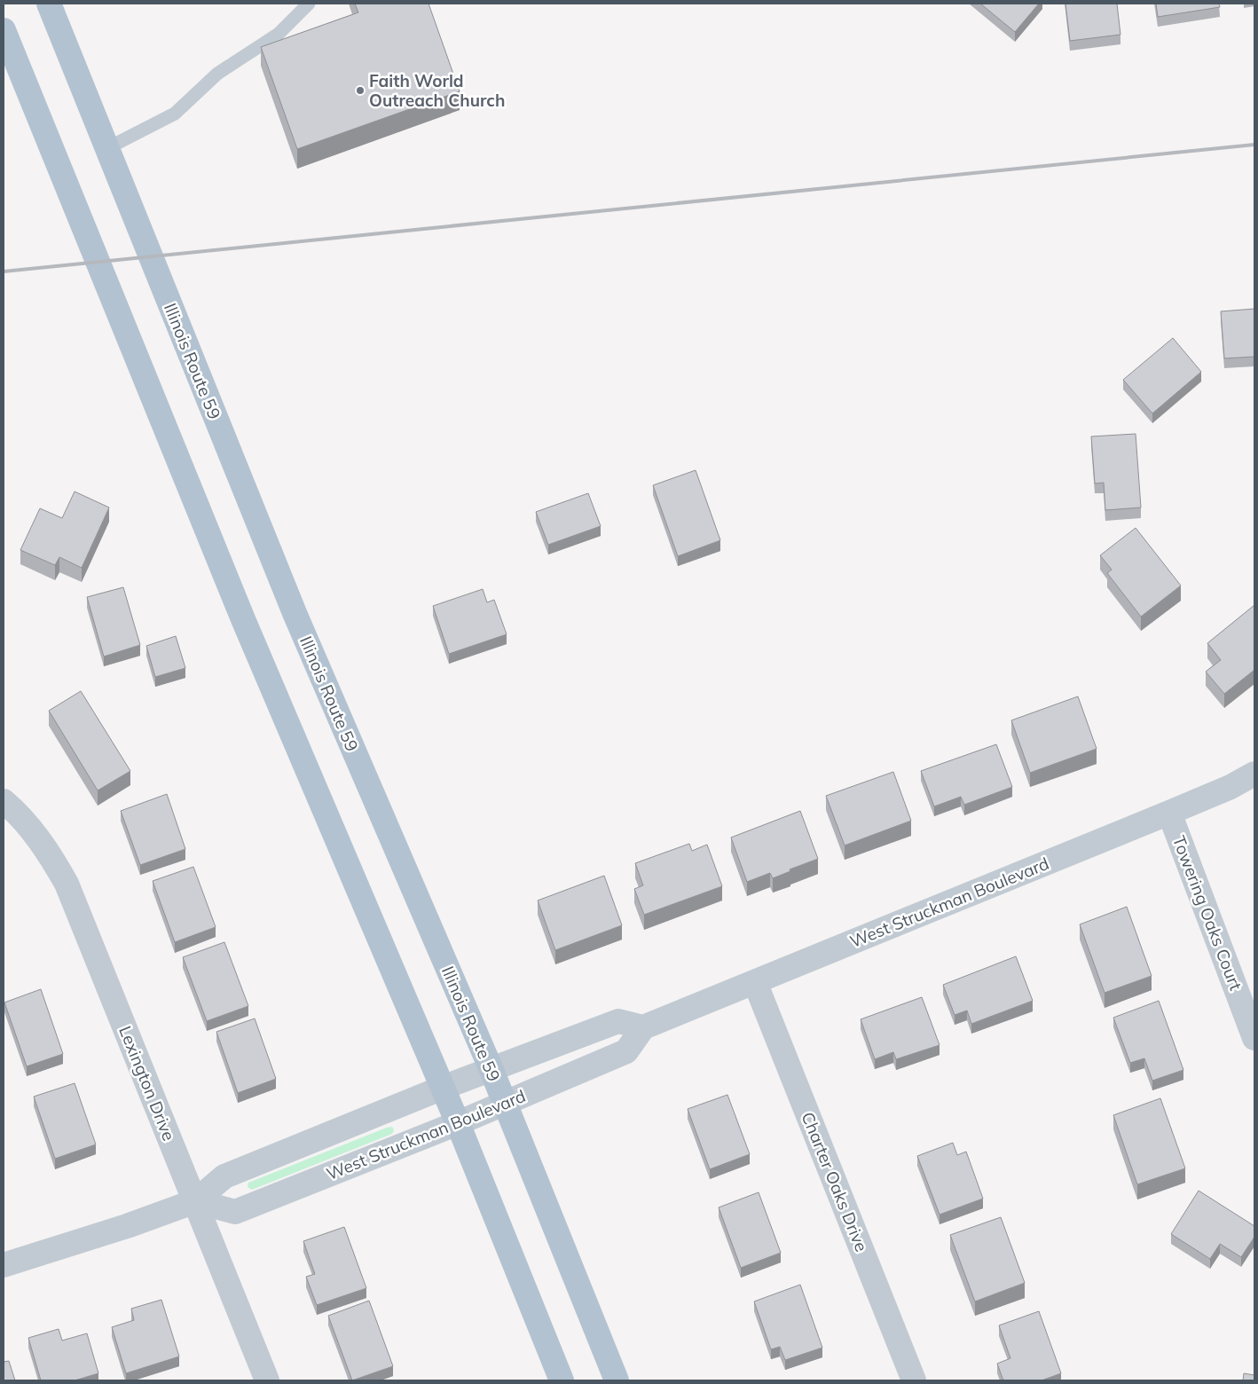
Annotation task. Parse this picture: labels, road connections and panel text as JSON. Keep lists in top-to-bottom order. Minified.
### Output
{"streets":{"main road":["Illinois Route 59"],"street":["West Struckman Boulevard","Towering Oaks Court","Lexington Drive","Charter Oaks Drive"]},"crossings":[["Illinois Route 59","West Struckman Boulevard"],["West Struckman Boulevard","Towering Oaks Court"],["West Struckman Boulevard","Lexington Drive"],["West Struckman Boulevard","Charter Oaks Drive"]],"places":["Faith World Outreach Church"]}
